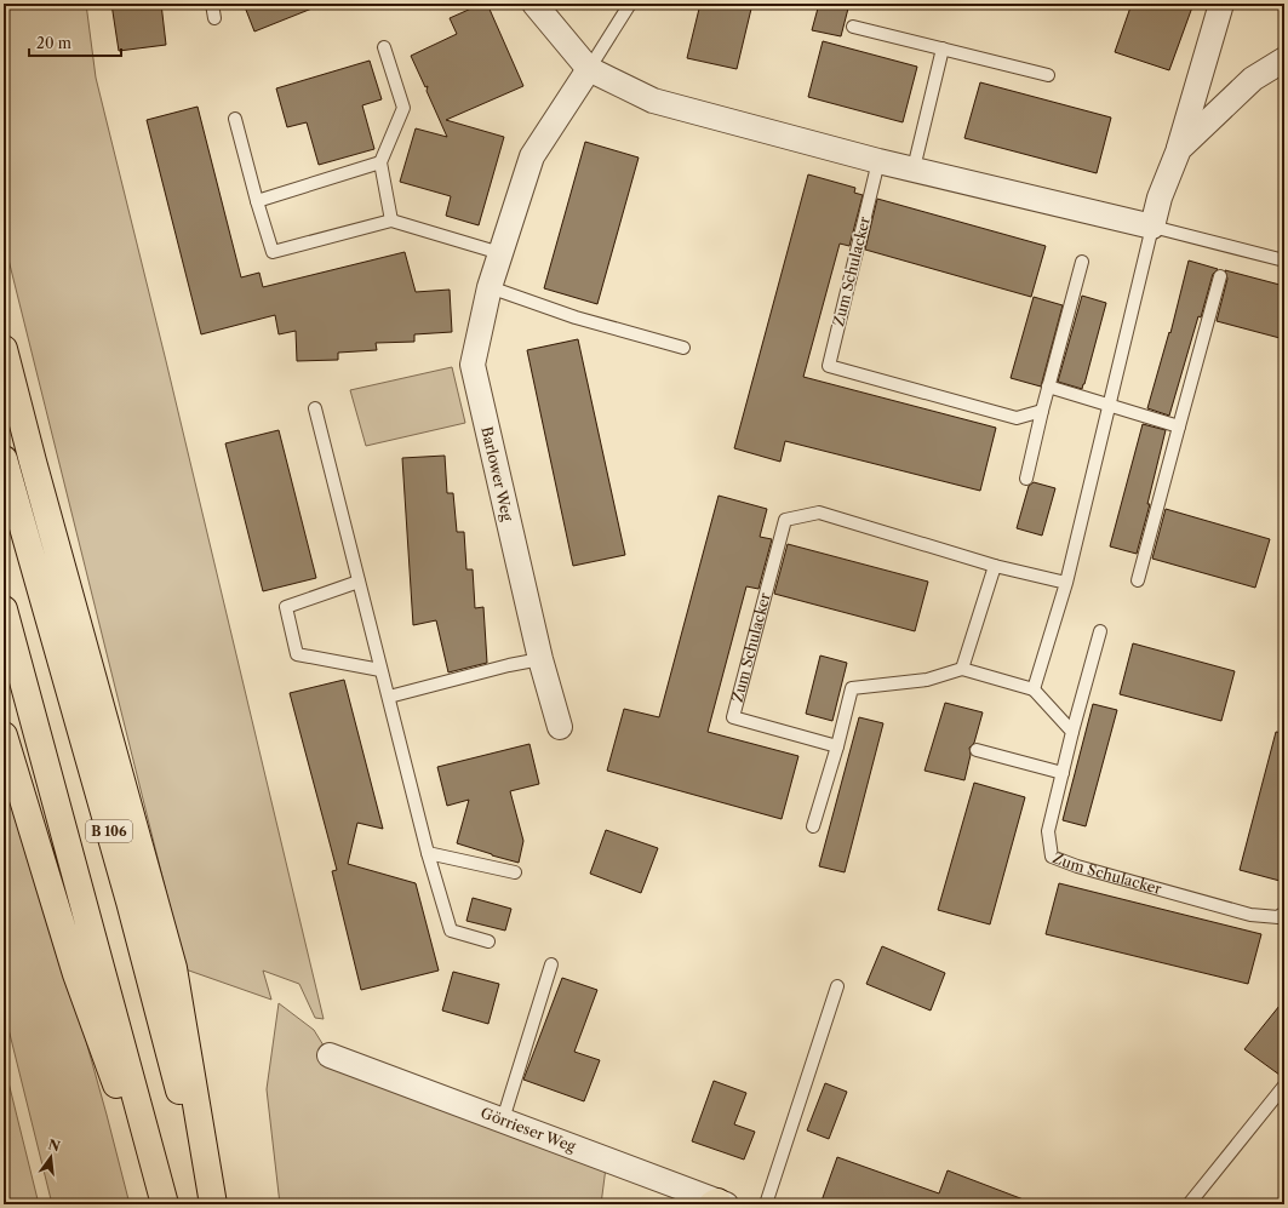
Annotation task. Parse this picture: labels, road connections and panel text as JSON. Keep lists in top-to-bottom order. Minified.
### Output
{"streets":{"highway":["B 106"],"street":["Barlower Weg","Görrieser Weg"],"lane":["Zum Schulacker"]},"scale_bar":"20 m","north":"top"}
